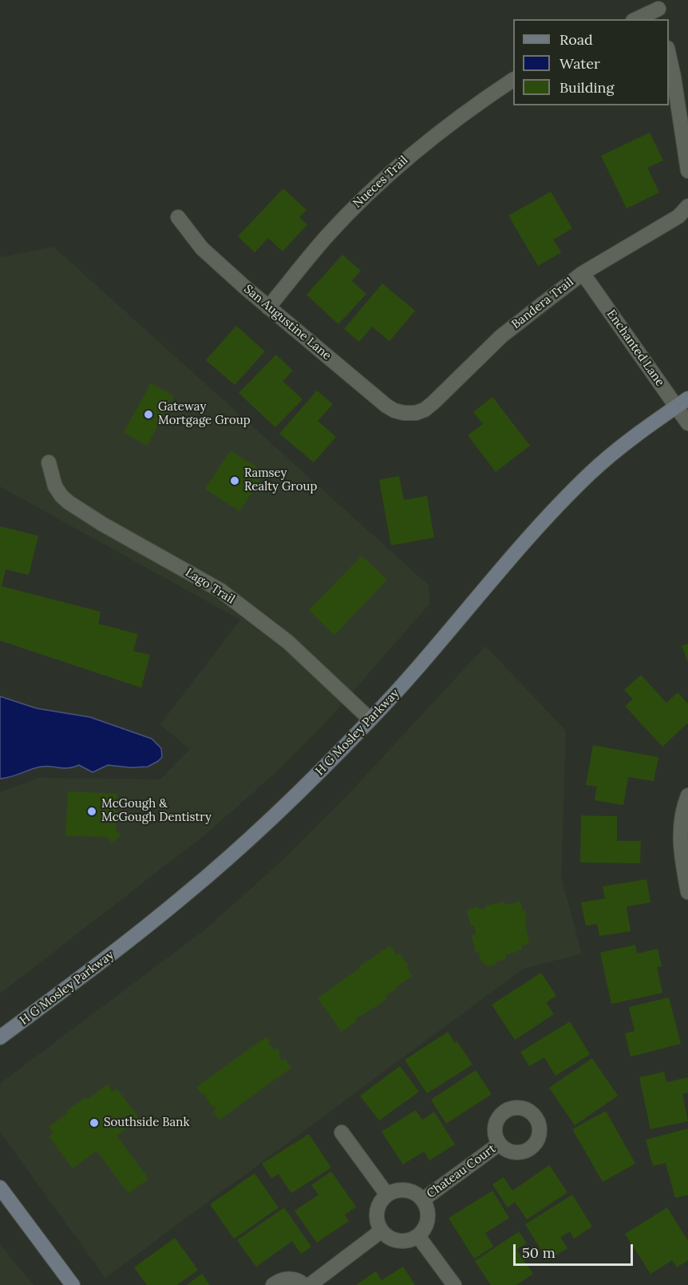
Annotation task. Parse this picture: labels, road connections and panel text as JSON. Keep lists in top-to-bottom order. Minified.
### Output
{"streets":{"main road":["H G Mosley Parkway"],"street":["Nueces Trail","Bandera Trail","San Augustine Lane","Enchanted Lane","Lago Trail","Chateau Court"]},"crossings":[["Nueces Trail","San Augustine Lane"],["Bandera Trail","San Augustine Lane"],["Bandera Trail","Enchanted Lane"],["Enchanted Lane","H G Mosley Parkway"],["Lago Trail","H G Mosley Parkway"]],"places":["Gateway Mortgage Group","Ramsey Realty Group","McGough & McGough Dentistry","Southside Bank"],"legend":["Road","Water","Building"],"scale_bar":"50 m"}
